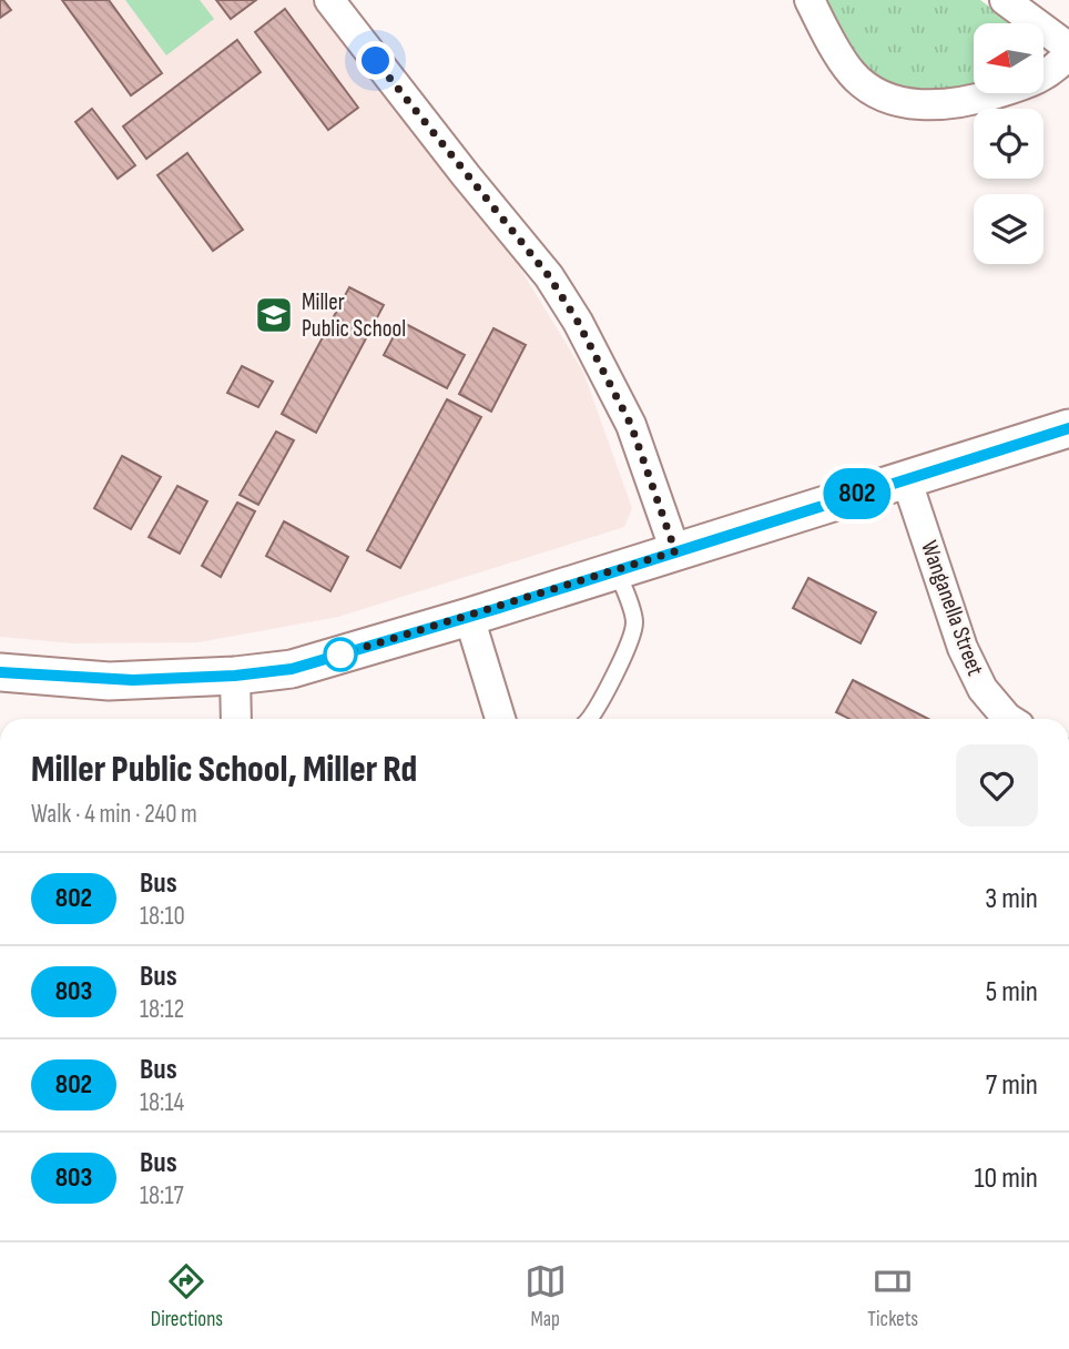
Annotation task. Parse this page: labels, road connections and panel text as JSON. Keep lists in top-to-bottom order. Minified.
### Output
{"streets":{"street":["Wanganella Street"]},"places":{"school or university":["Miller Public School"]},"lines":["bus line 802"],"north":"left","page":{"on_map":"802","heading":["Miller Public School, Miller Rd","Walk · 4 min · 240 m"],"list":[{"mark":"802","name":"Bus","note":"18:10","value":"3 min"},{"mark":"803","name":"Bus","note":"18:12","value":"5 min"},{"mark":"802","name":"Bus","note":"18:14","value":"7 min"},{"mark":"803","name":"Bus","note":"18:17","value":"10 min"}],"tabs":["Directions","Map","Tickets"]}}
